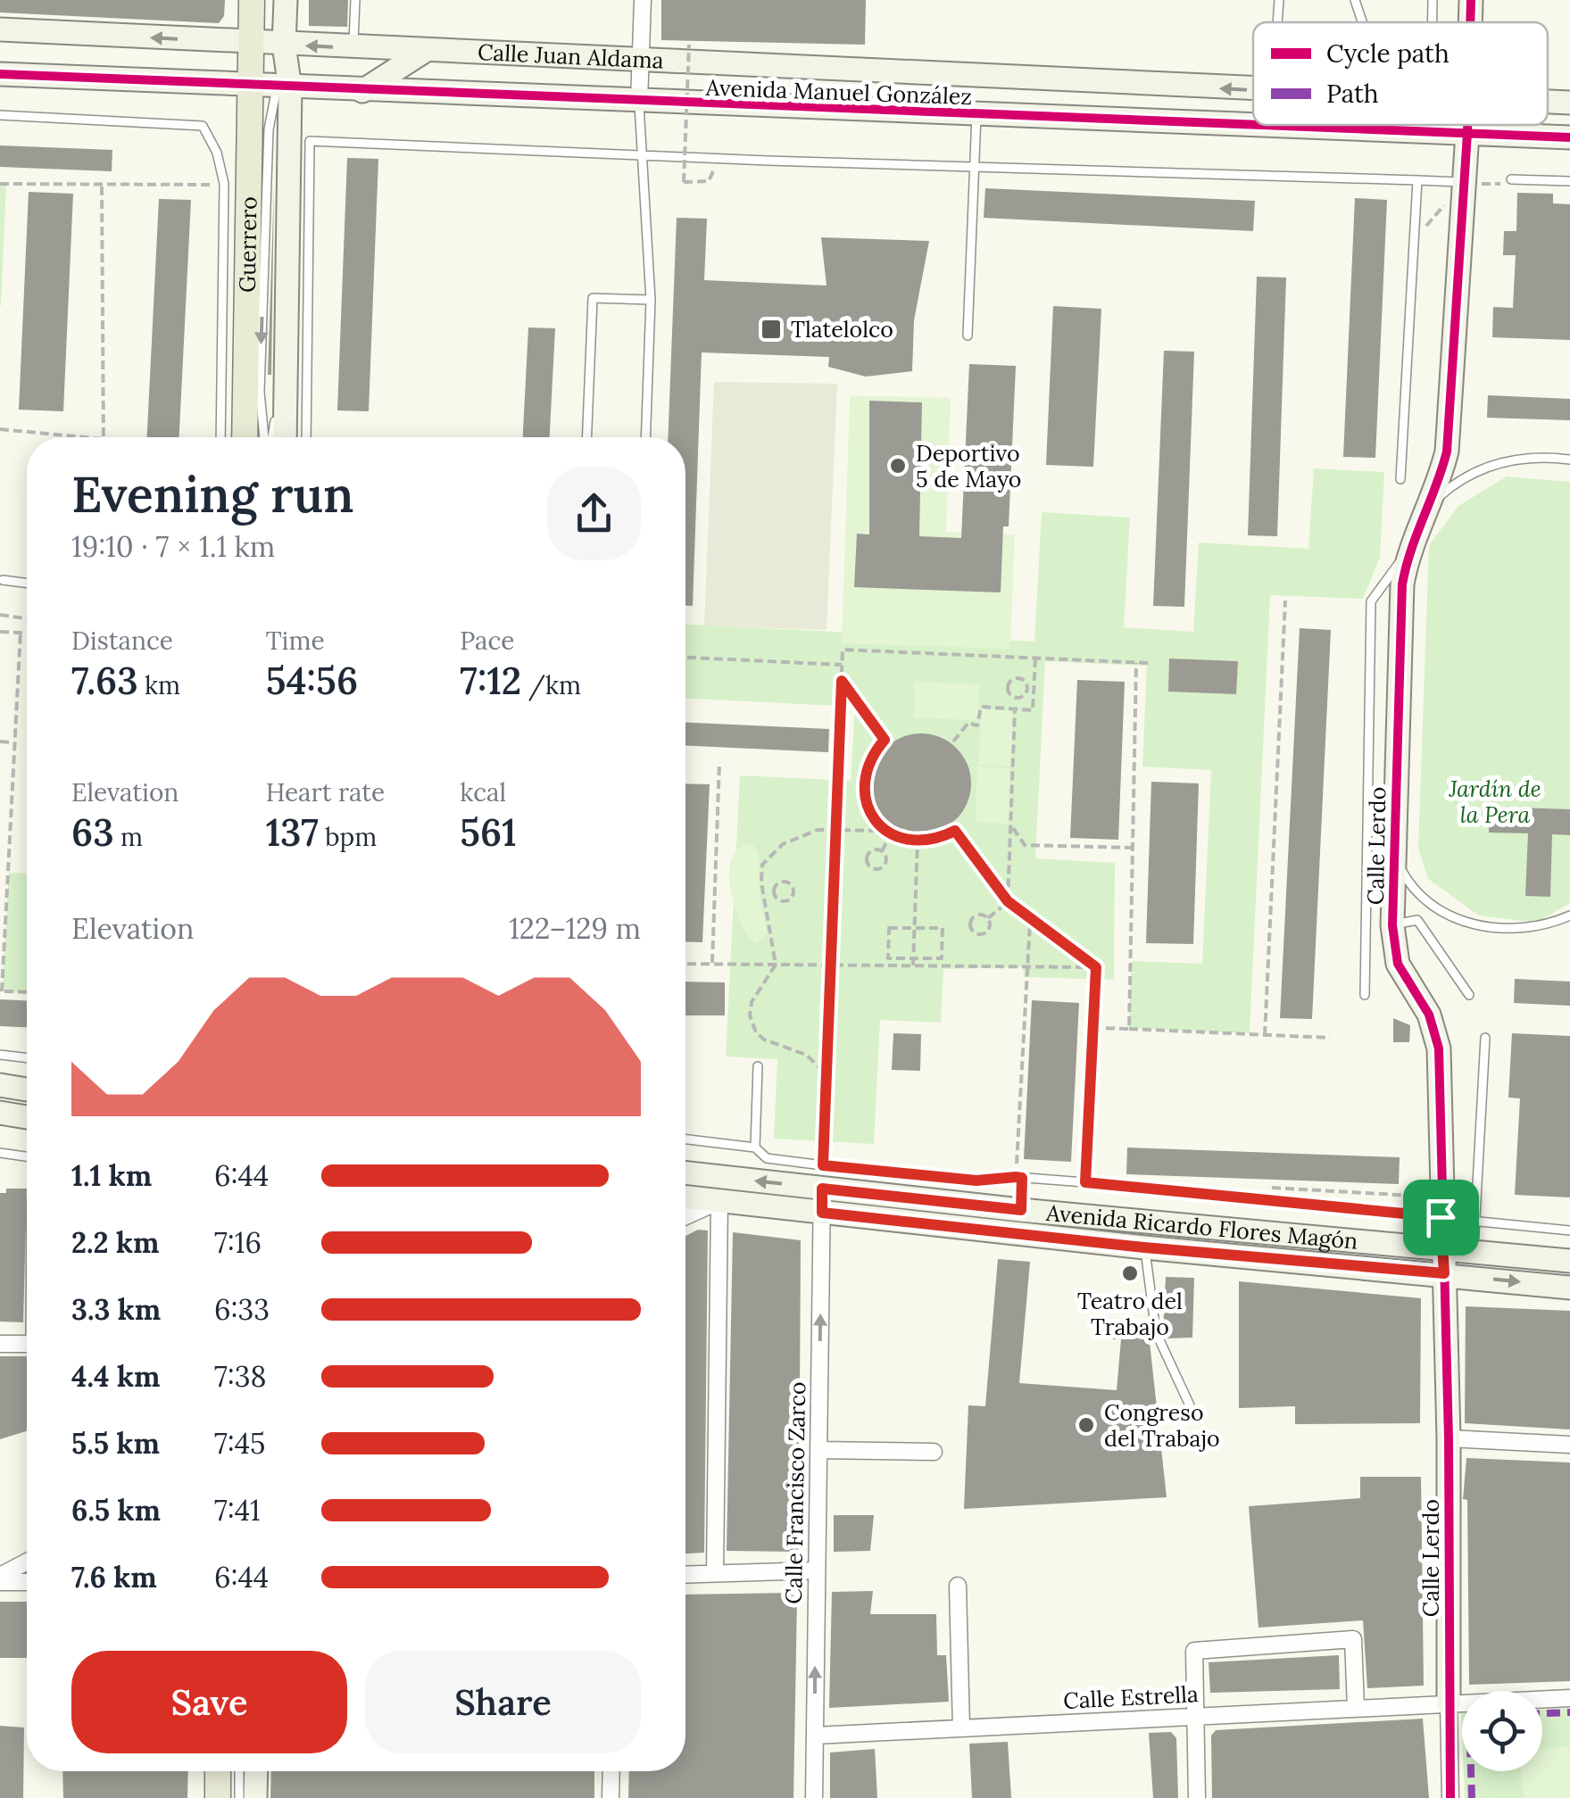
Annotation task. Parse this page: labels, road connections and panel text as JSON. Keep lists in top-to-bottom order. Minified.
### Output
{"streets":{"main road":["Calle Juan Aldama","Avenida Manuel González","Guerrero","Calle Lerdo","Avenida Ricardo Flores Magón"],"street":["Calle Francisco Zarco","Calle Estrella"]},"crossings":[["Calle Juan Aldama","Guerrero"],["Avenida Manuel González","Guerrero"],["Avenida Manuel González","Calle Lerdo"],["Calle Lerdo","Avenida Ricardo Flores Magón"],["Calle Lerdo","Calle Estrella"],["Avenida Ricardo Flores Magón","Calle Francisco Zarco"],["Calle Francisco Zarco","Calle Estrella"]],"one_way":["Calle Juan Aldama"],"parks":["Jardín de la Pera"],"places":{"transit":["Tlatelolco"],"other":["Deportivo 5 de Mayo","Teatro del Trabajo","Congreso del Trabajo"]},"legend":["Cycle path","Path"],"page":{"heading":["Evening run","19:10 · 7 × 1.1 km"],"stats":[["Distance","7.63 km"],["Time","54:56"],["Pace","7:12 /km"],["Elevation","63 m"],["Heart rate","137 bpm"],["kcal","561"]],"chart":["Elevation","122–129 m"],"list":[{"name":"1.1 km","note":"6:44"},{"name":"2.2 km","note":"7:16"},{"name":"3.3 km","note":"6:33"},{"name":"4.4 km","note":"7:38"},{"name":"5.5 km","note":"7:45"},{"name":"6.5 km","note":"7:41"},{"name":"7.6 km","note":"6:44"}],"buttons":["Save","Share"]}}
